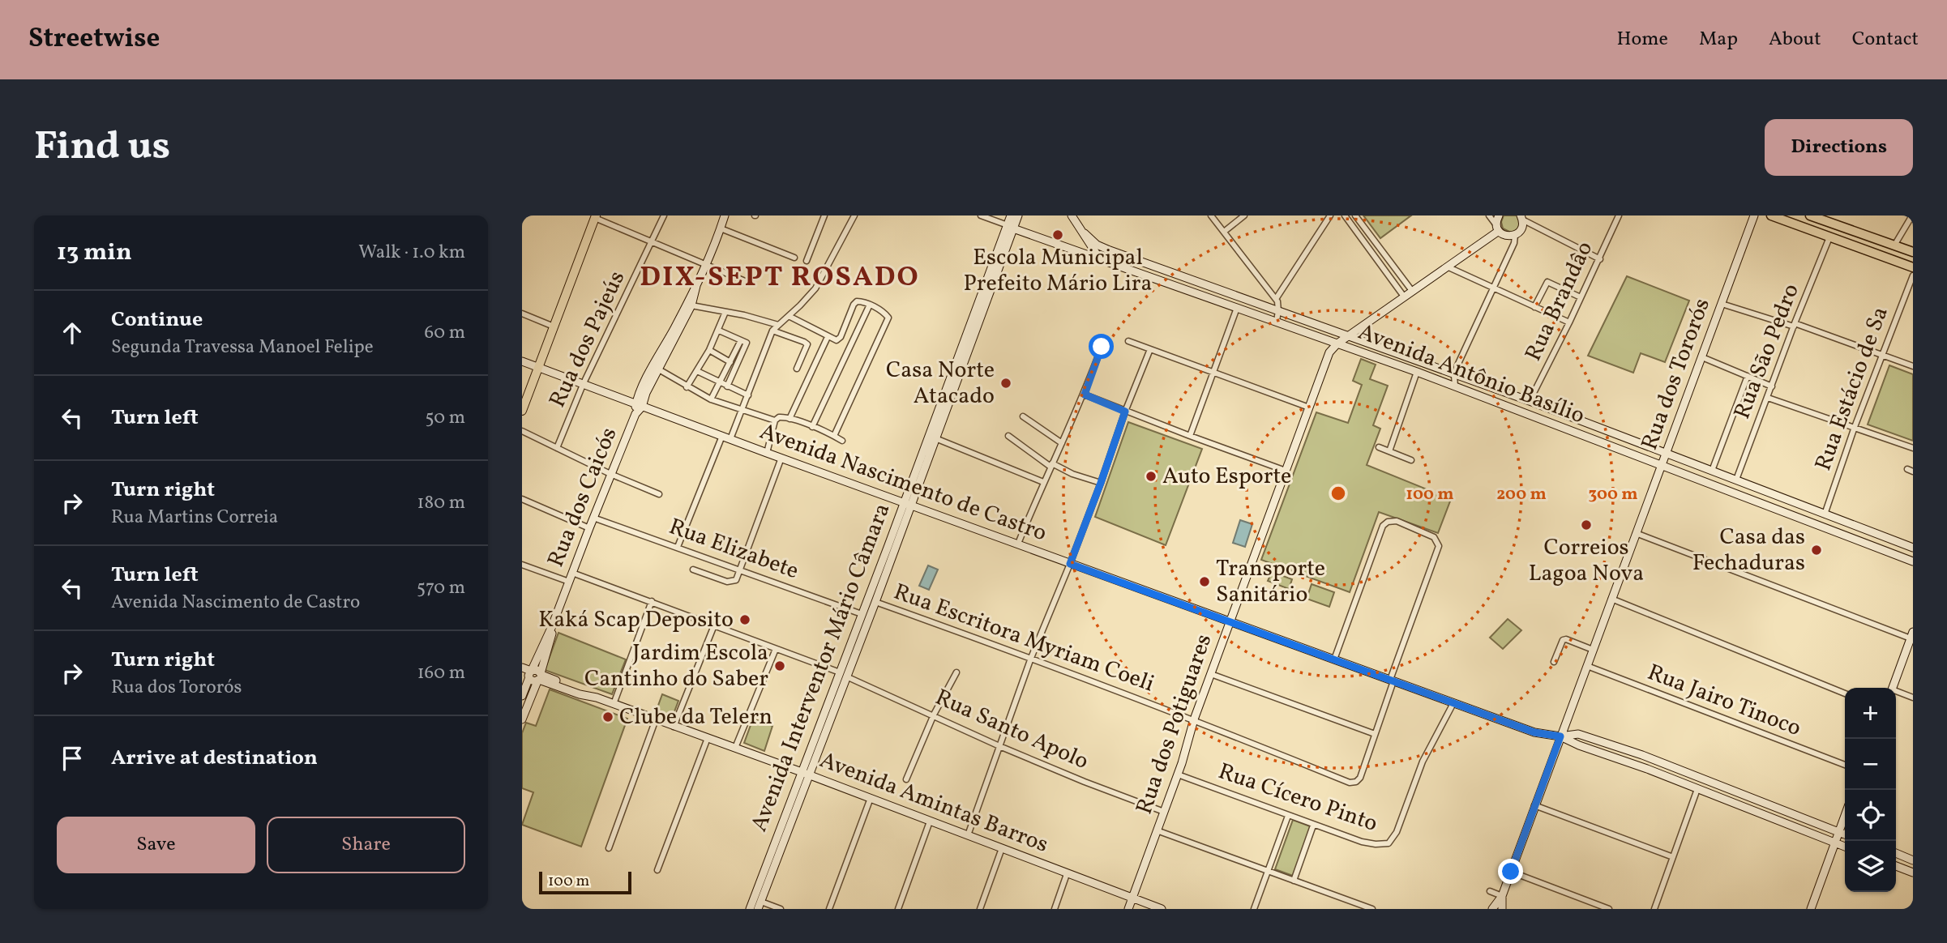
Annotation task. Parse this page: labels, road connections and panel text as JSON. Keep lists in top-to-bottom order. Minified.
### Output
{"streets":{"main road":["Avenida Antônio Basílio","Rua dos Tororós","Avenida Nascimento de Castro","Rua dos Caicós","Avenida Interventor Mário Câmara","Rua dos Potiguares","Avenida Amintas Barros"],"street":["Rua Brandâo","Rua dos Pajeús","Rua São Pedro","Rua Estácio de Sa","Rua Elizabete","Rua Escritora Myriam Coeli","Rua Jairo Tinoco","Rua Santo Apolo","Rua Cícero Pinto"]},"crossings":[["Rua Brandâo","Avenida Antônio Basílio"],["Rua dos Pajeús","Avenida Nascimento de Castro"],["Rua São Pedro","Avenida Antônio Basílio"],["Avenida Antônio Basílio","Rua dos Tororós"],["Avenida Antônio Basílio","Rua Estácio de Sa"],["Avenida Antônio Basílio","Avenida Interventor Mário Câmara"],["Avenida Antônio Basílio","Rua dos Potiguares"],["Rua dos Tororós","Avenida Nascimento de Castro"],["Rua dos Tororós","Rua Jairo Tinoco"],["Avenida Nascimento de Castro","Rua dos Caicós"],["Avenida Nascimento de Castro","Avenida Interventor Mário Câmara"],["Avenida Nascimento de Castro","Rua dos Potiguares"],["Avenida Nascimento de Castro","Rua Cícero Pinto"],["Rua dos Caicós","Rua Elizabete"],["Rua dos Caicós","Rua Santo Apolo"],["Rua dos Caicós","Avenida Amintas Barros"],["Rua Elizabete","Avenida Interventor Mário Câmara"],["Rua Escritora Myriam Coeli","Avenida Interventor Mário Câmara"],["Rua Escritora Myriam Coeli","Rua dos Potiguares"],["Avenida Interventor Mário Câmara","Rua Santo Apolo"],["Avenida Interventor Mário Câmara","Avenida Amintas Barros"],["Rua dos Potiguares","Rua Santo Apolo"],["Rua dos Potiguares","Rua Cícero Pinto"],["Rua dos Potiguares","Avenida Amintas Barros"]],"districts":["DIX-SEPT ROSADO"],"places":["Escola Municipal Prefeito Mário Lira","Casa Norte Atacado","Auto Esporte","Correios Lagoa Nova","Casa das Fechaduras","Transporte Sanitário","Kaká Scap Deposito","Jardim Escola Cantinho do Saber","Clube da Telern"],"scale_bar":"100 m","page":{"header":"Streetwise","nav":["Home","Map","About","Contact"],"buttons":["Directions",["Save","Share"]],"title":"Find us","heading":["13 min","Walk · 1.0 km"],"list":[["Continue","Segunda Travessa Manoel Felipe","60 m"],["Turn left","50 m"],["Turn right","Rua Martins Correia","180 m"],["Turn left","Avenida Nascimento de Castro","570 m"],["Turn right","Rua dos Tororós","160 m"],"Arrive at destination"],"map_buttons":["+","−"],"scale":"100 m"},"rings":["100 m","200 m","300 m"]}
